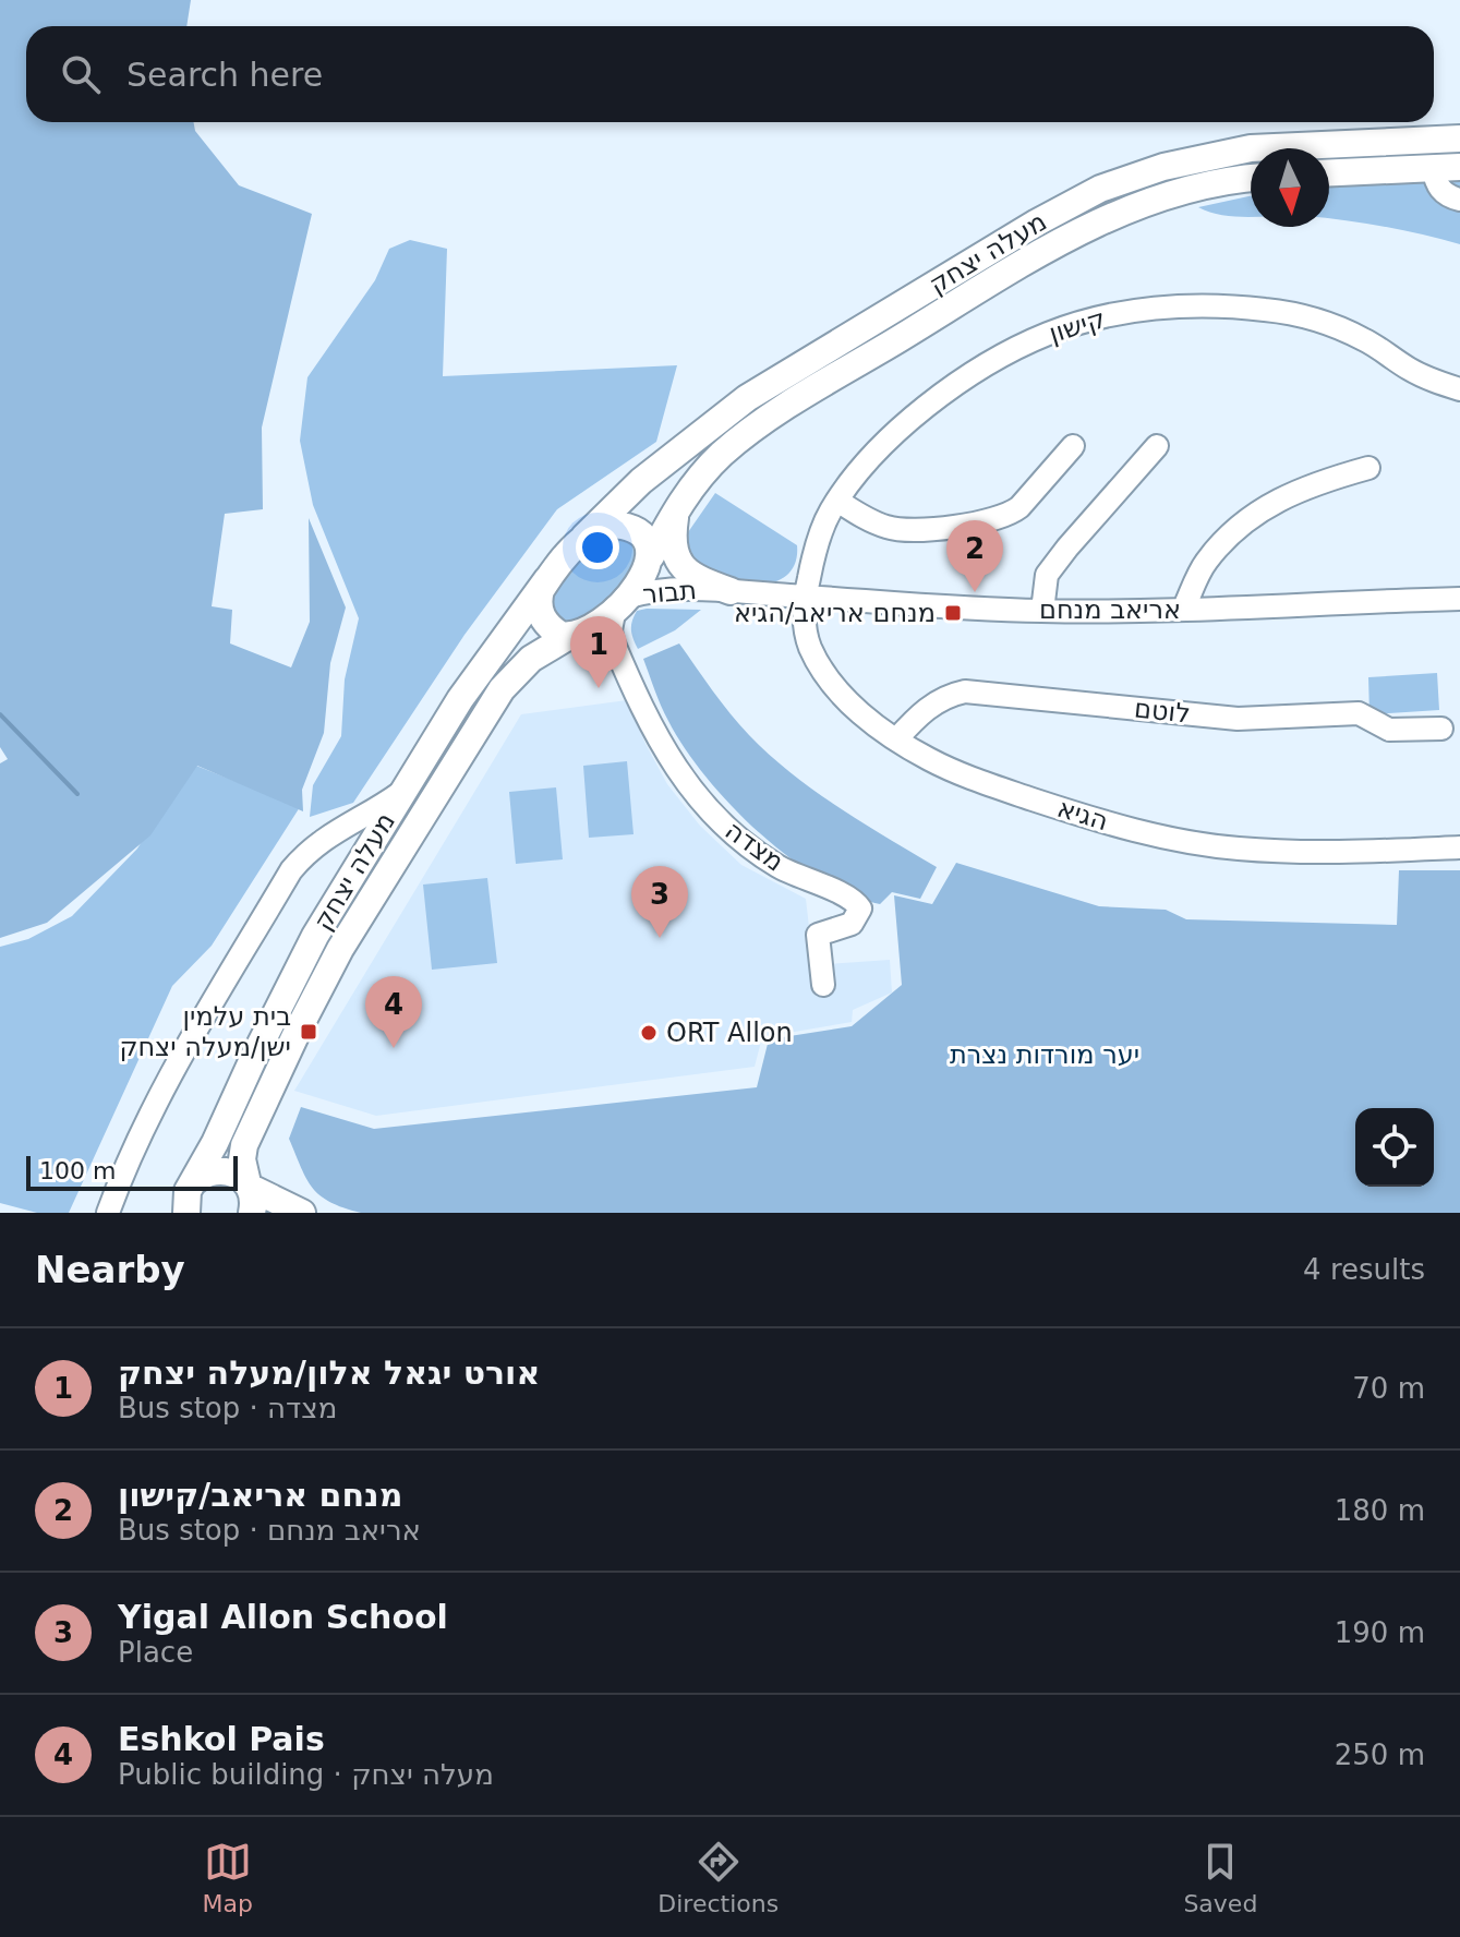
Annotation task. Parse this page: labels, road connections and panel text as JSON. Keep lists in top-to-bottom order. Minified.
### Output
{"streets":{"main road":["מעלה יצחק"],"street":["קישון","תבור","אריאב מנחם","לוטם","הגיא","מצדה"]},"crossings":[["מעלה יצחק","תבור"],["מעלה יצחק","מצדה"],["קישון","אריאב מנחם"],["קישון","הגיא"],["תבור","אריאב מנחם"],["תבור","מצדה"],["אריאב מנחם","הגיא"],["לוטם","הגיא"]],"parks":["יער מורדות נצרת"],"places":{"transit":["מנחם אריאב/הגיא","בית עלמין ישן/מעלה יצחק"],"other":["ORT Allon"]},"scale_bar":"100 m","north":"bottom","page":{"search":"Search here","pins":["2","1","3","4"],"scale":"100 m","heading":["Nearby","4 results"],"list":[{"mark":"1","name":"אורט יגאל אלון/מעלה יצחק","note":"Bus stop · מצדה","value":"70 m"},{"mark":"2","name":"מנחם אריאב/קישון","note":"Bus stop · אריאב מנחם","value":"180 m"},{"mark":"3","name":"Yigal Allon School","note":"Place","value":"190 m"},{"mark":"4","name":"Eshkol Pais","note":"Public building · מעלה יצחק","value":"250 m"}],"nav":["Map","Directions","Saved"]}}
